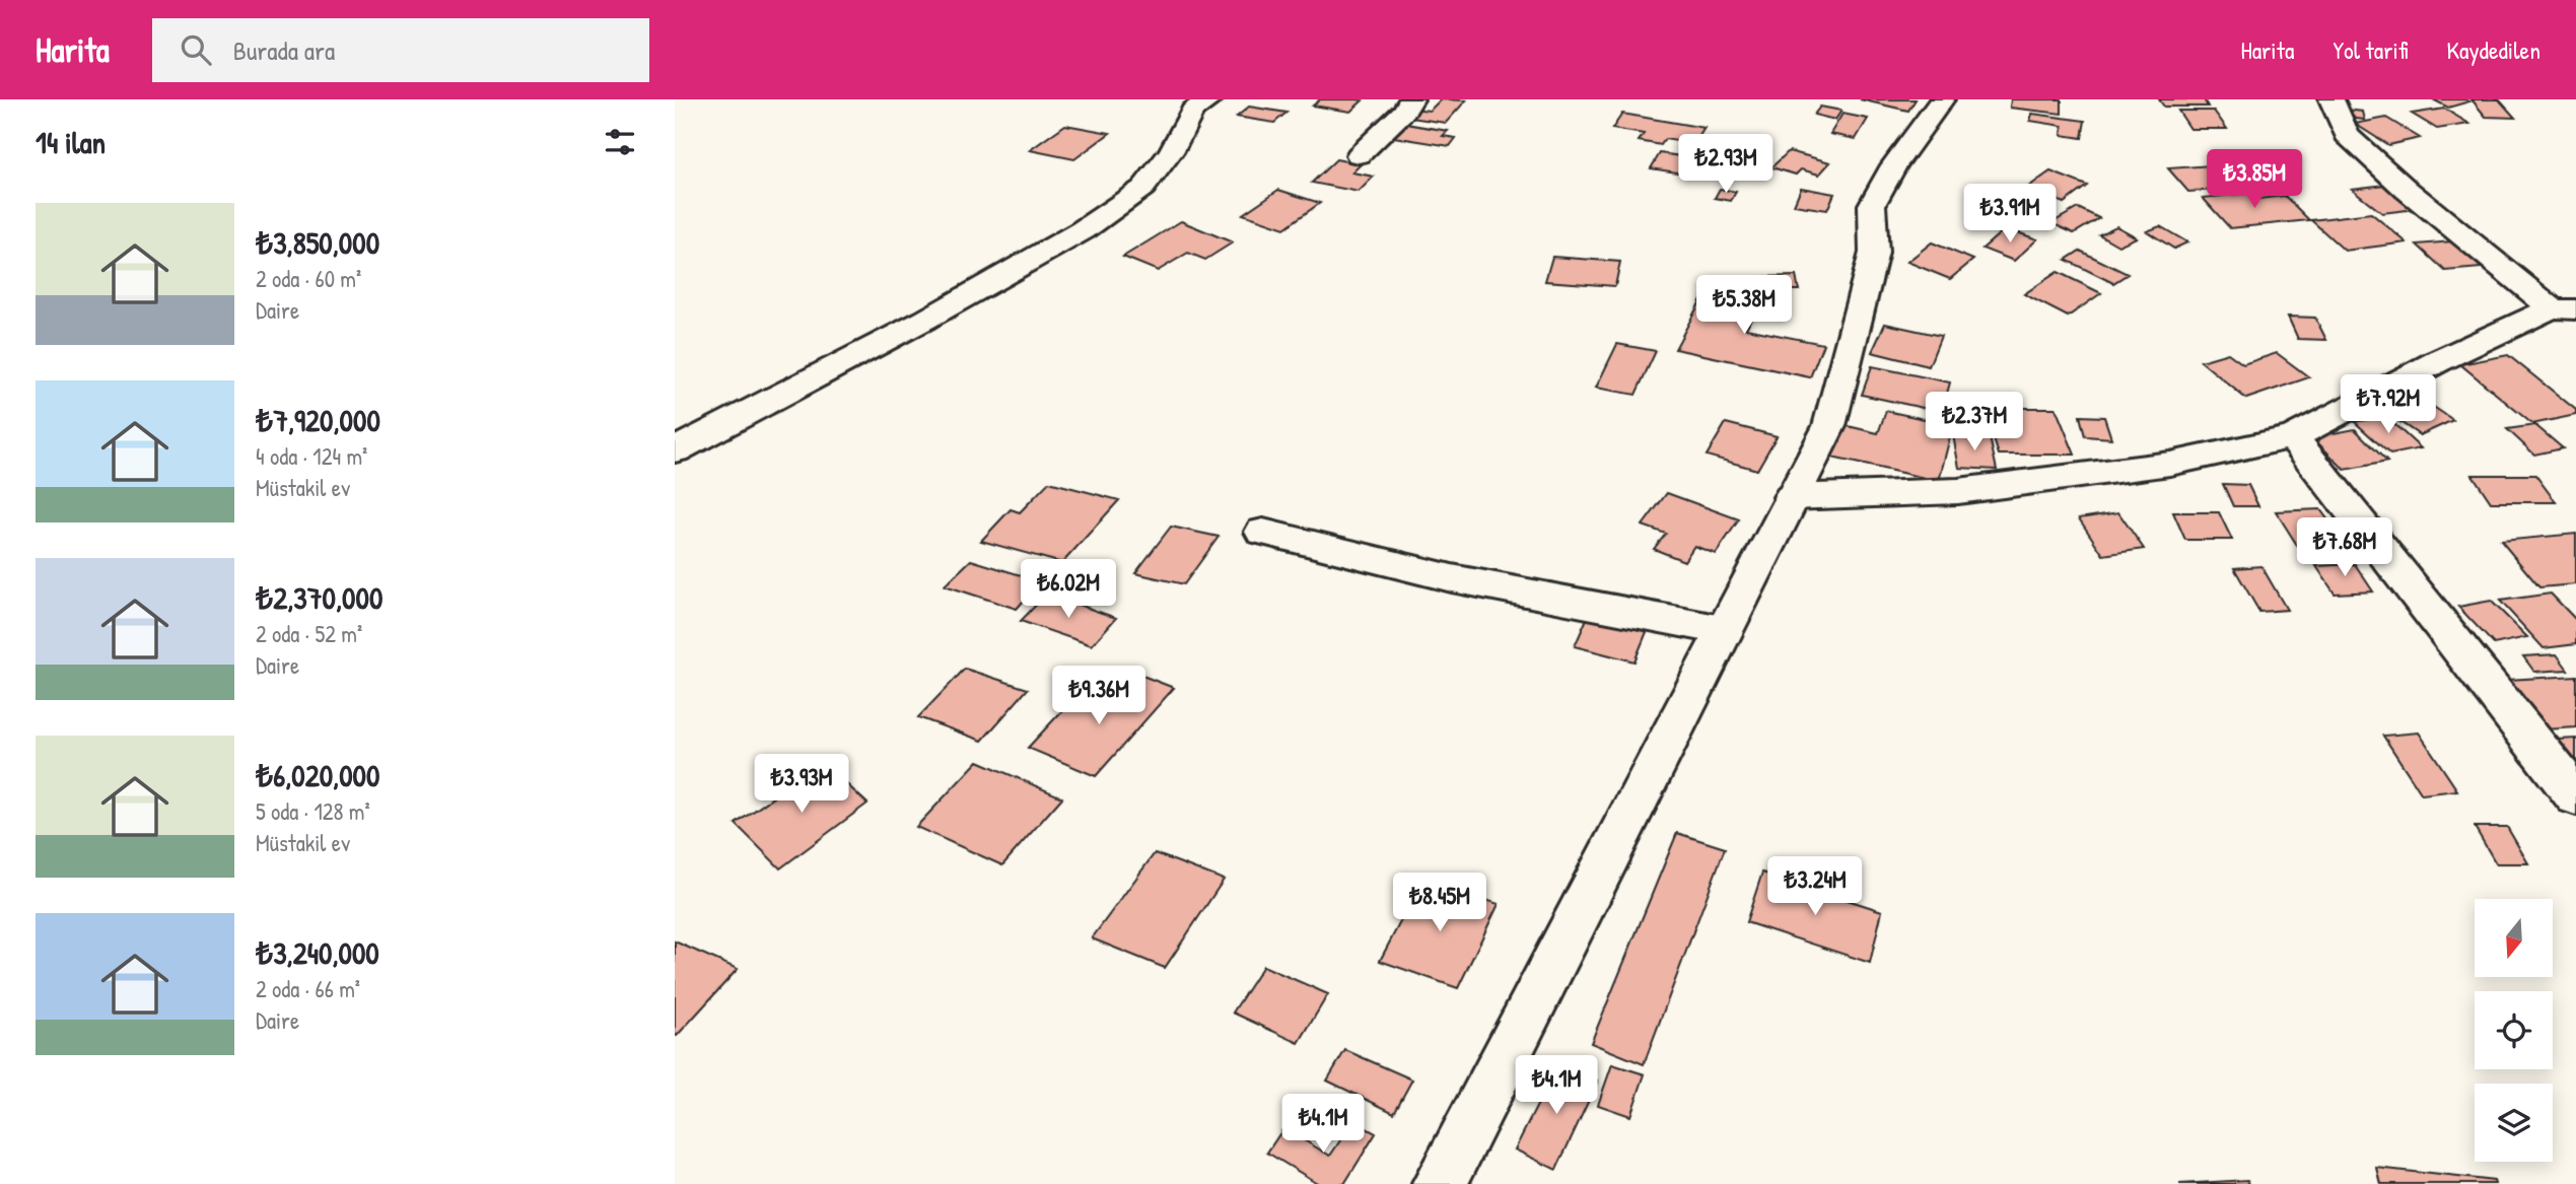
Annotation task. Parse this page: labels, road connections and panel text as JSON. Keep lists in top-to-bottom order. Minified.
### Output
{"north":"bottom","page":{"header":"Harita","search":"Burada ara","nav":["Harita","Yol tarifi","Kaydedilen"],"heading":"14 ilan","price":["₺2.93M","₺3.85M","₺3.91M","₺5.38M","₺7.92M","₺2.37M","₺7.68M","₺6.02M","₺9.36M","₺3.93M","₺3.24M","₺8.45M","₺4.1M","₺4.1M"],"list":[{"name":"₺3,850,000","note":"2 oda · 60 m² · Daire"},{"name":"₺7,920,000","note":"4 oda · 124 m² · Müstakil ev"},{"name":"₺2,370,000","note":"2 oda · 52 m² · Daire"},{"name":"₺6,020,000","note":"5 oda · 128 m² · Müstakil ev"},{"name":"₺3,240,000","note":"2 oda · 66 m² · Daire"}]}}
